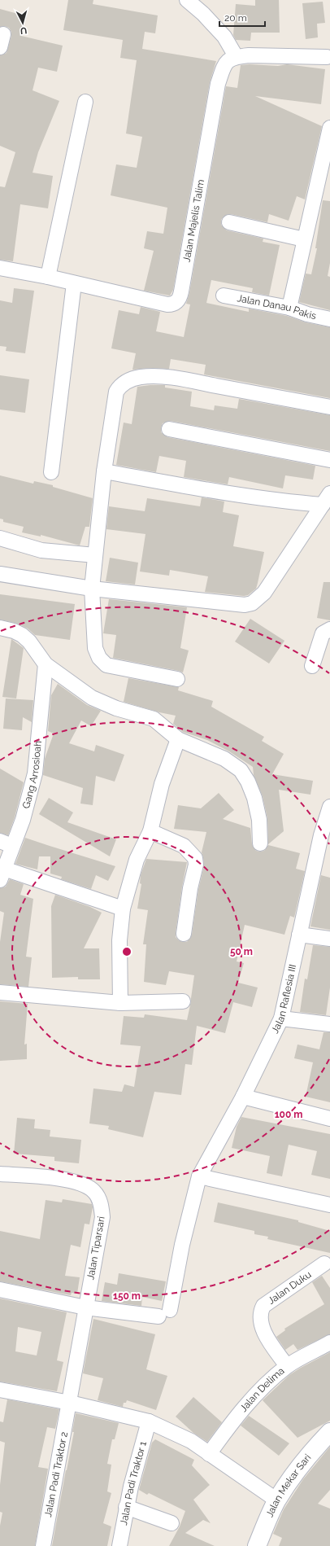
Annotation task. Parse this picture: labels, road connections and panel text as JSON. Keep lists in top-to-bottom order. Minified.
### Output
{"streets":{"street":["Jalan Majelis Talim","Jalan Danau Pakis","Gang Arrosioah","Jalan Raflesia III","Jalan Tiparsari","Jalan Duku","Jalan Delima","Jalan Padi Traktor 2","Jalan Padi Traktor 1","Jalan Mekar Sari"]},"crossings":[["Jalan Raflesia III","Jalan Tiparsari"],["Jalan Tiparsari","Jalan Padi Traktor 2"],["Jalan Duku","Jalan Delima"]],"scale_bar":"20 m","north":"bottom","rings":["50 m","100 m","150 m"]}
